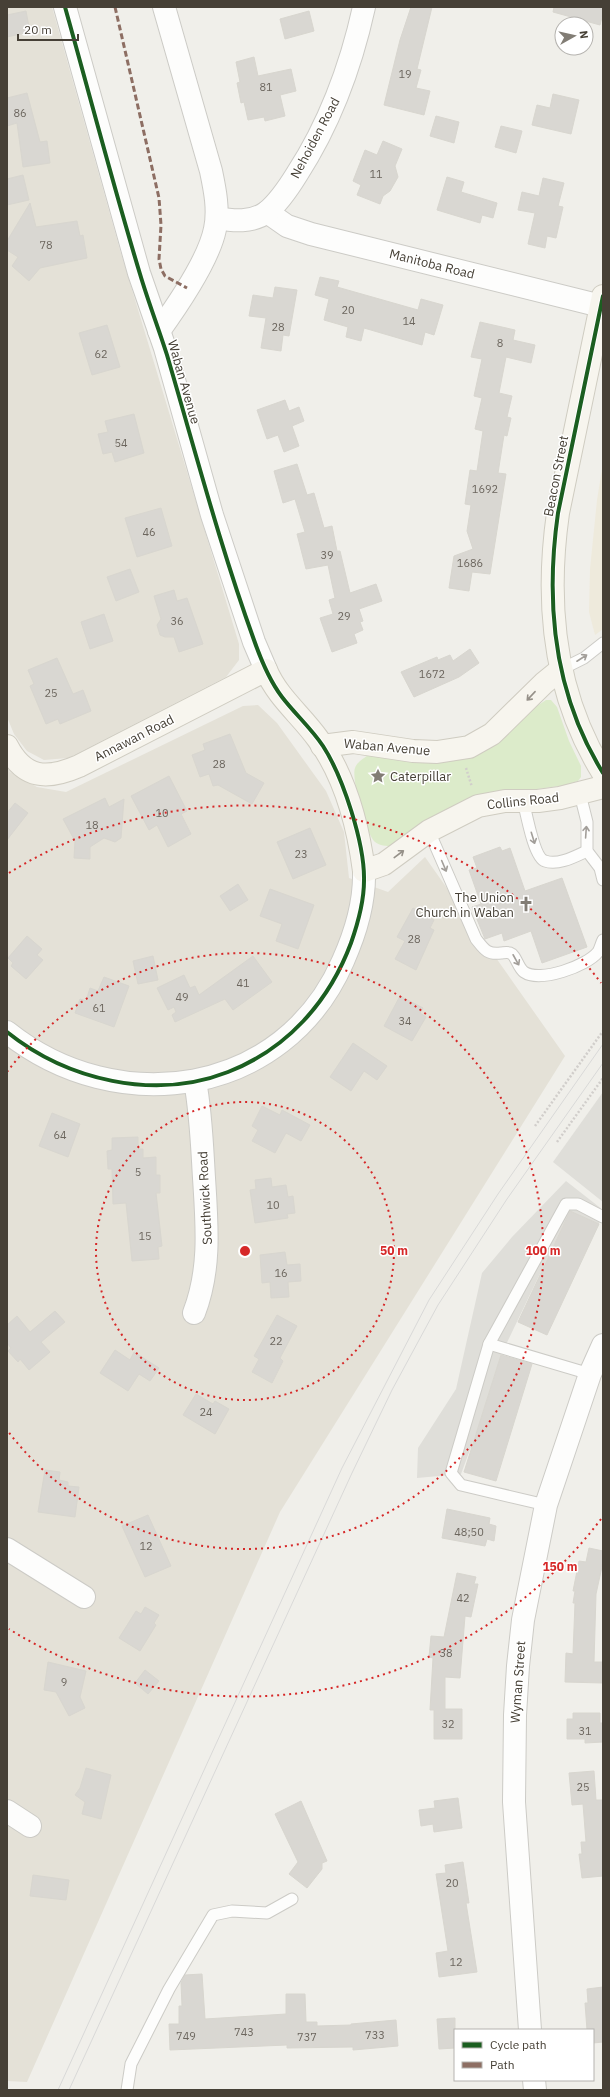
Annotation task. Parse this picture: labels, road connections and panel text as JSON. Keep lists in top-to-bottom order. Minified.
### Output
{"streets":{"street":["Nehoiden Road","Manitoba Road","Waban Avenue","Beacon Street","Annawan Road","Collins Road","Southwick Road","Wyman Street"]},"crossings":[["Nehoiden Road","Manitoba Road"],["Nehoiden Road","Waban Avenue"],["Manitoba Road","Beacon Street"],["Waban Avenue","Beacon Street"],["Waban Avenue","Annawan Road"]],"places":{"place":["Caterpillar"],"church":["The Union Church in Waban"]},"house_numbers":["19","81","86","11","78","20","14","28","8","62","54","1692","46","39","1686","29","36","1672","25","28","10","18","23","28","41","49","61","34","64","5","10","15","16","22","24","48;50","12","42","38","9","32","31","25","20","12","743","733","749","737"],"legend":["Cycle path","Path"],"scale_bar":"20 m","north":"right","rings":["50 m","100 m","150 m"]}
